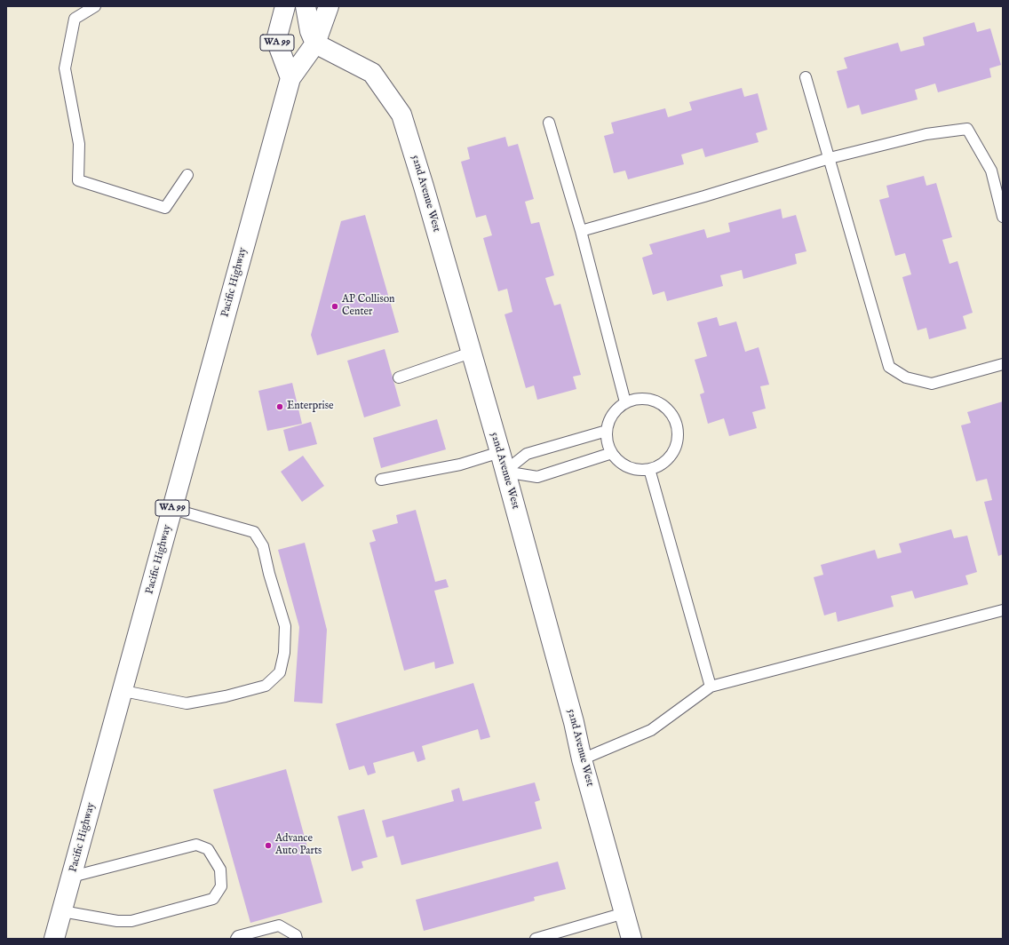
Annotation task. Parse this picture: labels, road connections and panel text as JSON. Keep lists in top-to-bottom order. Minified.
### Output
{"streets":{"main road":["WA 99","52nd Avenue West","Pacific Highway"]},"crossings":[["WA 99","Pacific Highway"],["52nd Avenue West","Pacific Highway"]],"places":["AP Collison Center","Enterprise","Advance Auto Parts"]}
